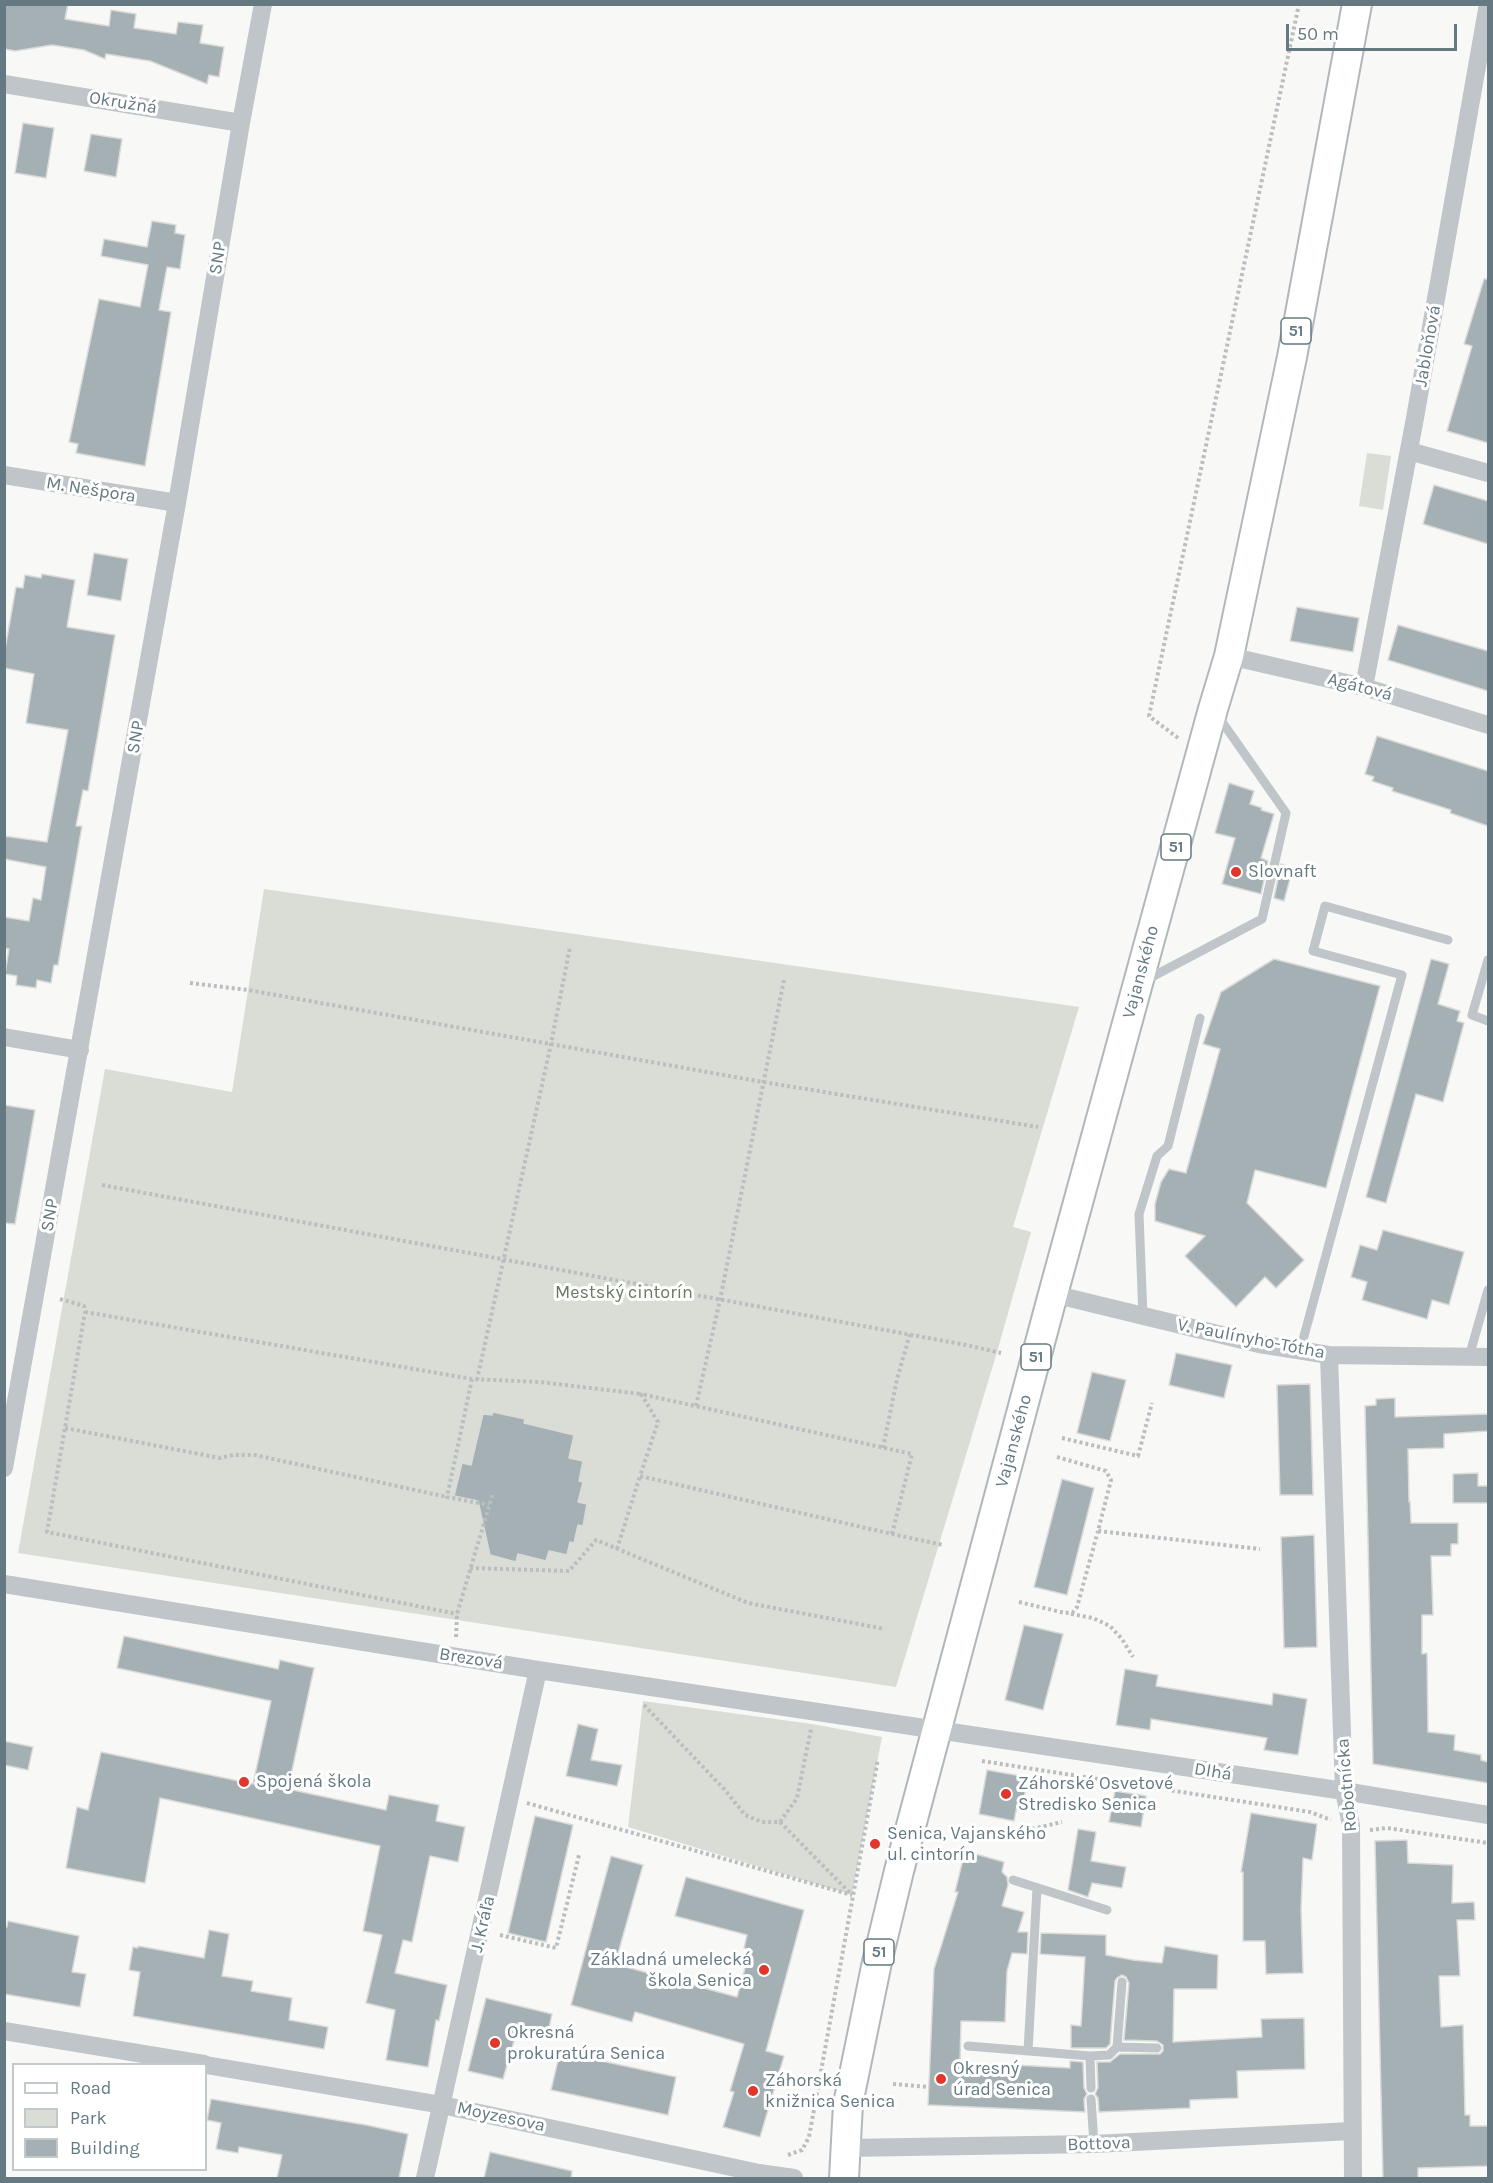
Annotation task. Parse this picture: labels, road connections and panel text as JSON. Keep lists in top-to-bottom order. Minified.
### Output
{"streets":{"main road":["51","Vajanského"],"street":["Okružná","SNP","Jabloňová","M. Nešpora","Agátová","V. Paulínyho-Tótha","Brezová","Dlhá","Robotnícka","J. Kráľa","Moyzesova","Bottova"]},"crossings":[["Okružná","SNP"],["SNP","M. Nešpora"],["51","Agátová"],["51","Vajanského"],["Jabloňová","Agátová"],["Vajanského","V. Paulínyho-Tótha"],["Vajanského","Brezová"],["Vajanského","Dlhá"],["Vajanského","Bottova"],["V. Paulínyho-Tótha","Robotnícka"],["Brezová","Dlhá"],["Brezová","J. Kráľa"],["Dlhá","Robotnícka"],["Robotnícka","Bottova"],["J. Kráľa","Moyzesova"]],"parks":["Mestský cintorín"],"places":["Slovnaft","Spojená škola","Záhorské Osvetové Stredisko Senica","Senica, Vajanského ul. cintorín","Základná umelecká škola Senica","Okresná prokuratúra Senica","Okresný úrad Senica","Záhorská knižnica Senica"],"legend":["Road","Park","Building"],"scale_bar":"50 m"}
